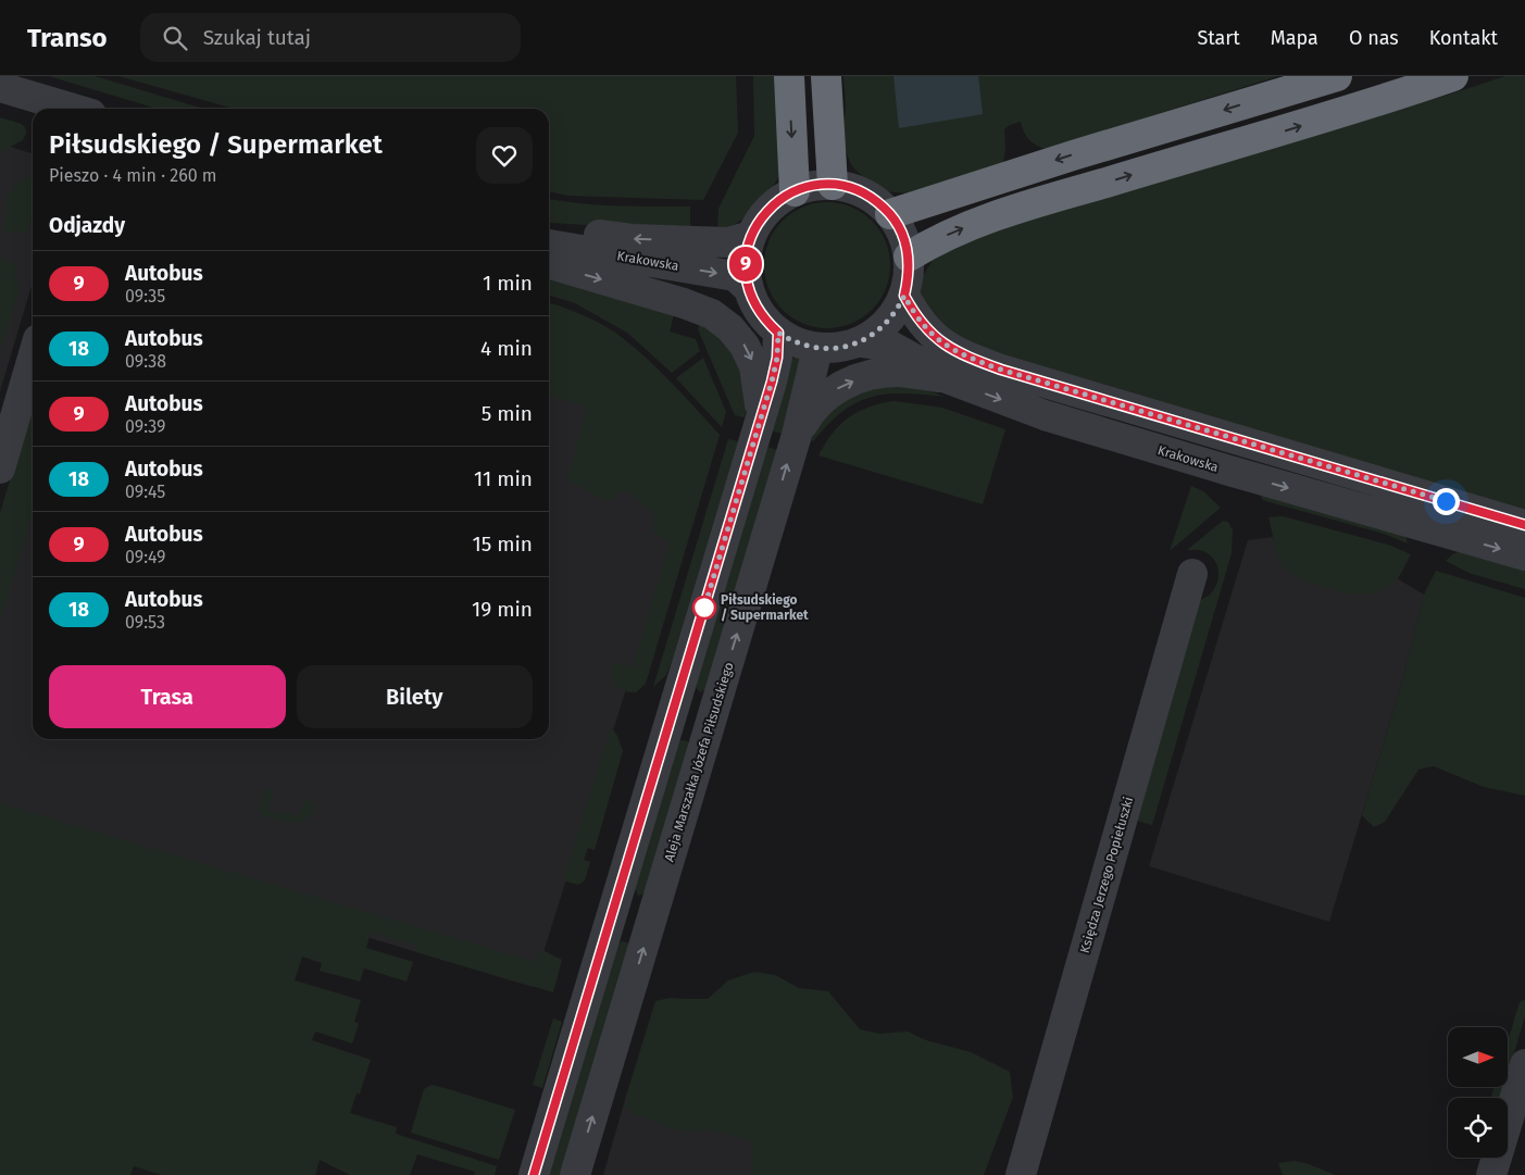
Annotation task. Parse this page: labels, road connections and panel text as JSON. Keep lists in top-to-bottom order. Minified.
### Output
{"streets":{"street":["Krakowska","Aleja Marszałka Józefa Piłsudskiego","Księdza Jerzego Popiełuszki"]},"crossings":[["Krakowska","Aleja Marszałka Józefa Piłsudskiego"]],"places":["Piłsudskiego / Supermarket"],"lines":["bus line 9"],"north":"right","page":{"header":"Transo","search":"Szukaj tutaj","nav":["Start","Mapa","O nas","Kontakt"],"on_map":"9","heading":[["Piłsudskiego / Supermarket","Pieszo · 4 min · 260 m"],"Odjazdy"],"list":[{"mark":"9","name":"Autobus","note":"09:35","value":"1 min"},{"mark":"18","name":"Autobus","note":"09:38","value":"4 min"},{"mark":"9","name":"Autobus","note":"09:39","value":"5 min"},{"mark":"18","name":"Autobus","note":"09:45","value":"11 min"},{"mark":"9","name":"Autobus","note":"09:49","value":"15 min"},{"mark":"18","name":"Autobus","note":"09:53","value":"19 min"}],"buttons":["Trasa","Bilety"]}}
